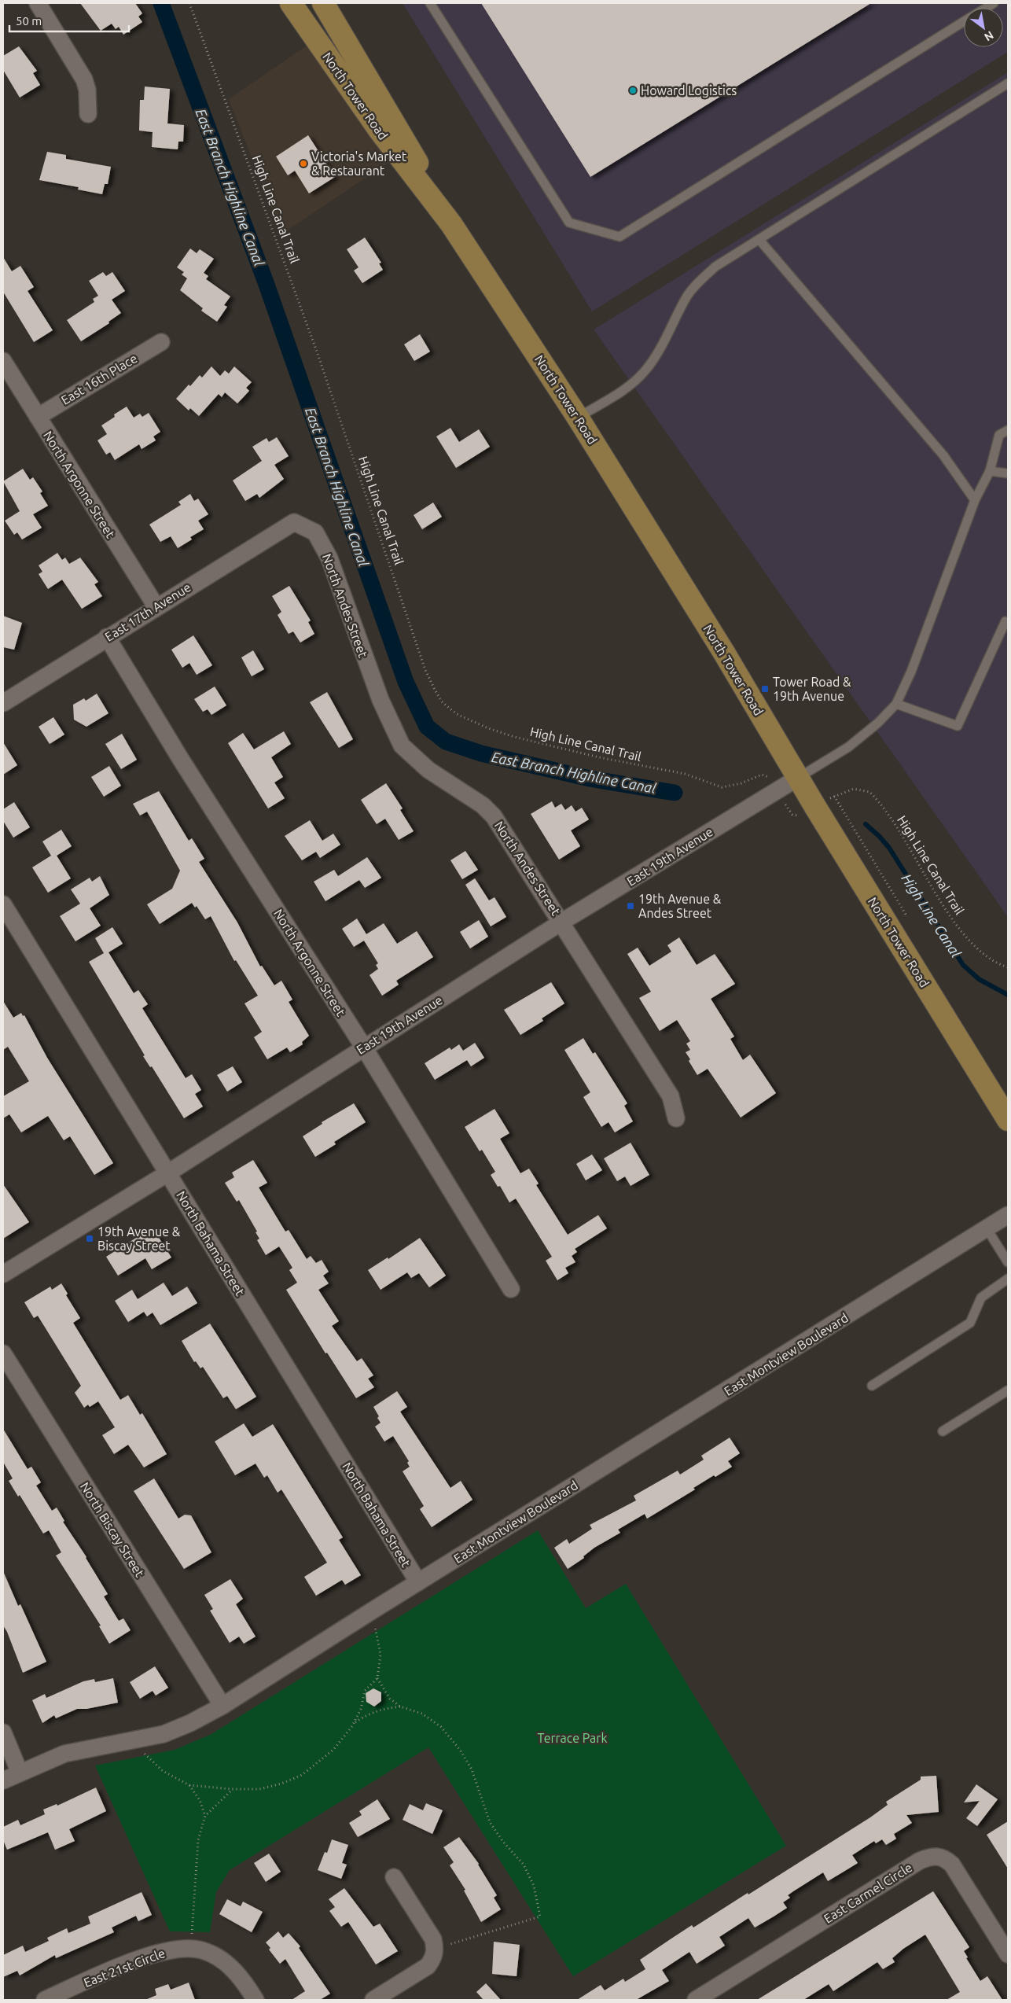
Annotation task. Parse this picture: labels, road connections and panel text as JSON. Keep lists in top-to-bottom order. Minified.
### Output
{"streets":{"main road":["North Tower Road"],"street":["East 16th Place","North Argonne Street","North Andes Street","East 17th Avenue","East 19th Avenue","North Bahama Street","East Montview Boulevard","North Biscay Street","East Carmel Circle","East 21st Circle"],"path":["High Line Canal Trail"]},"crossings":[["North Tower Road","East 19th Avenue"],["East 16th Place","North Argonne Street"],["North Argonne Street","East 17th Avenue"],["North Argonne Street","East 19th Avenue"],["North Andes Street","East 17th Avenue"],["North Andes Street","East 19th Avenue"],["East 19th Avenue","North Bahama Street"],["North Bahama Street","East Montview Boulevard"],["East Montview Boulevard","North Biscay Street"]],"water":["East Branch Highline Canal","High Line Canal"],"parks":["Terrace Park"],"places":{"other":["Howard Logistics","Victoria's Market & Restaurant"],"transit":["Tower Road & 19th Avenue","19th Avenue & Andes Street","19th Avenue & Biscay Street"]},"scale_bar":"50 m","north":"bottom right"}
